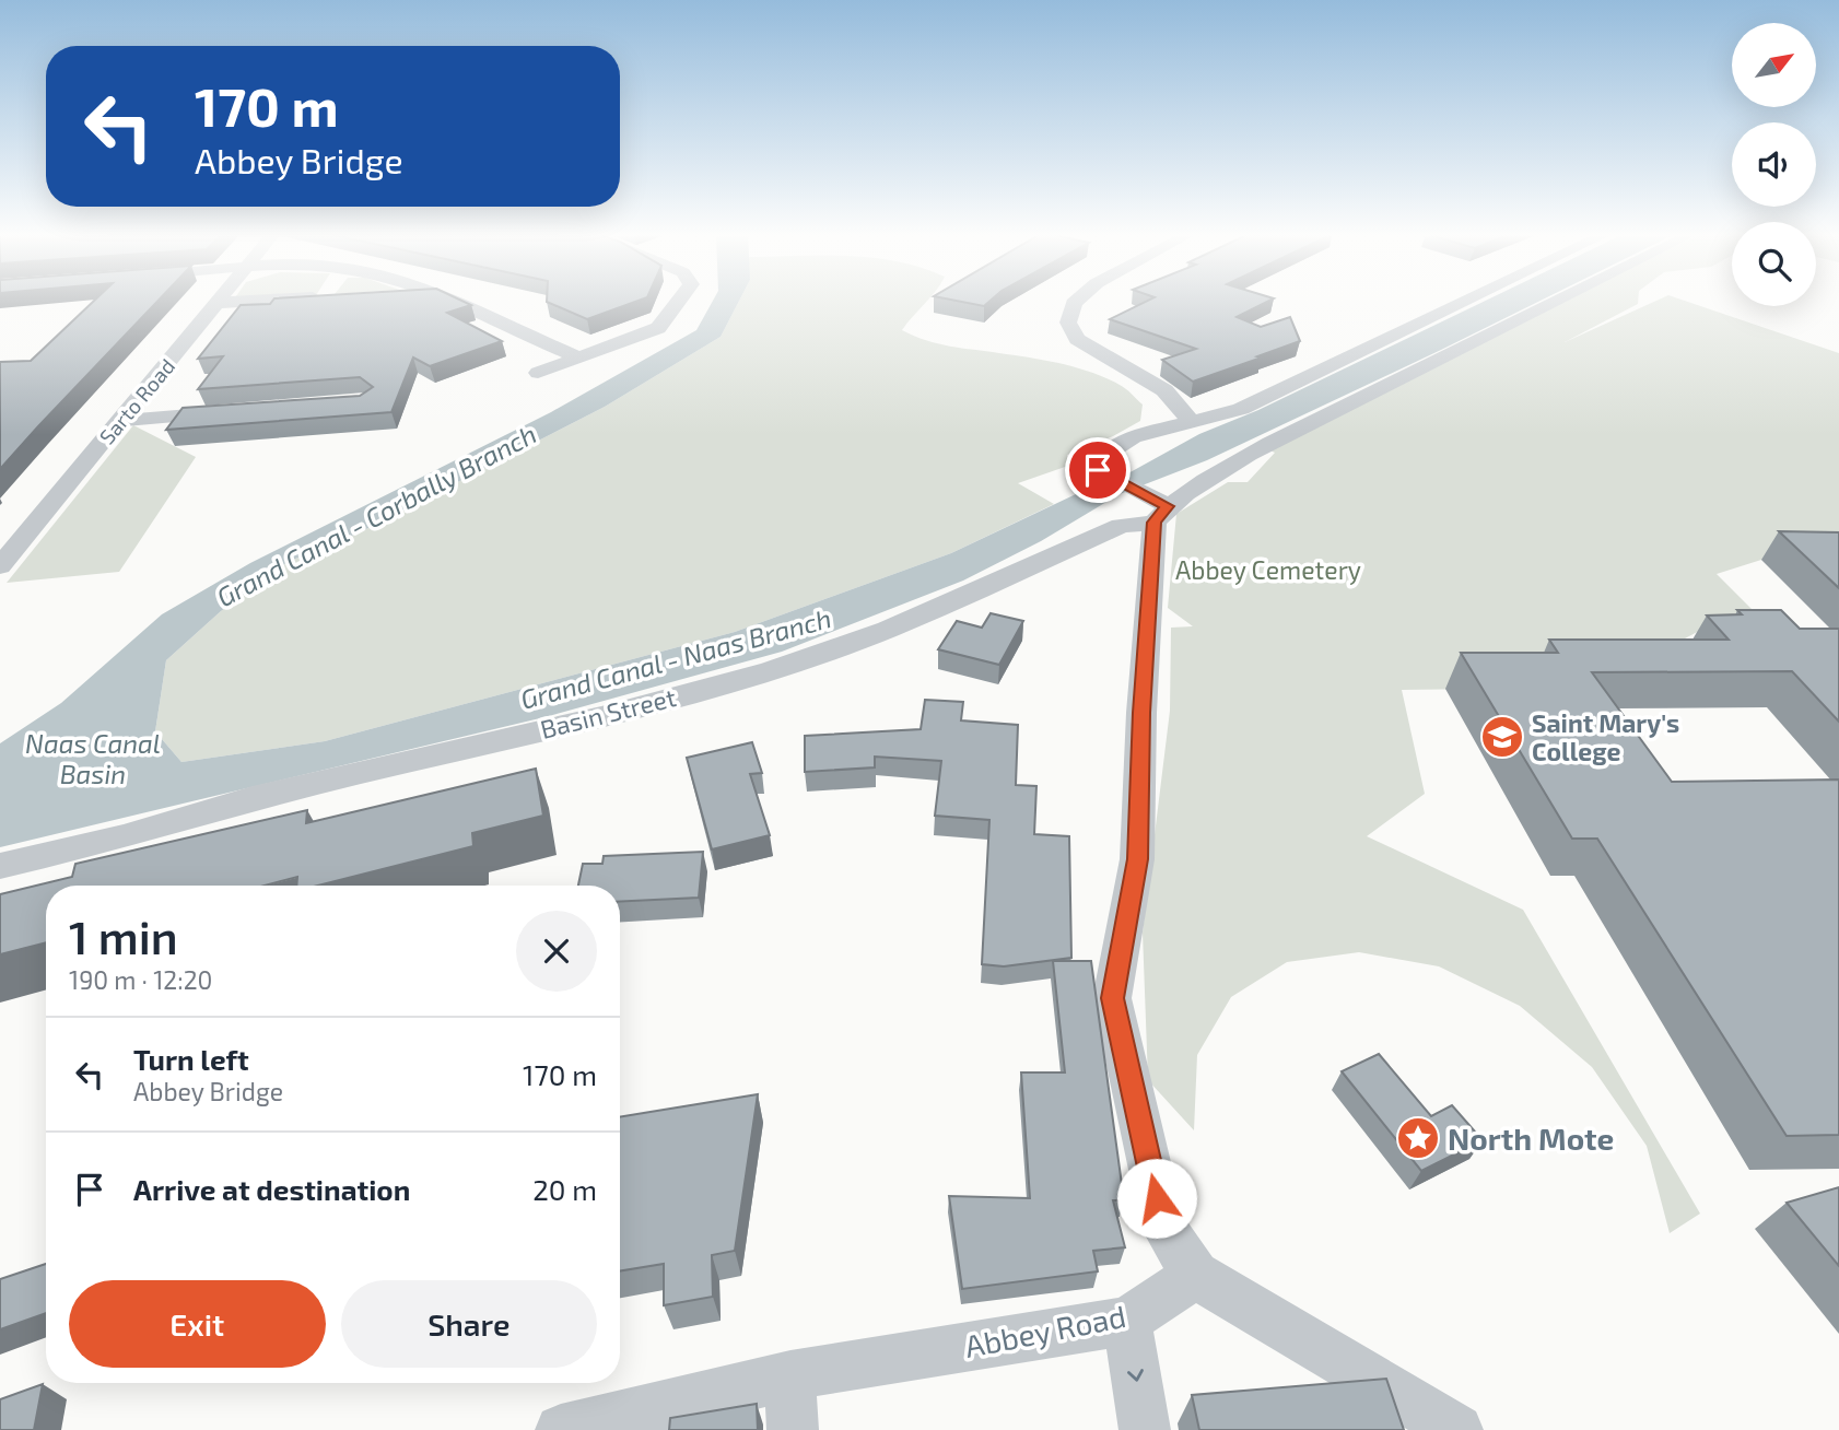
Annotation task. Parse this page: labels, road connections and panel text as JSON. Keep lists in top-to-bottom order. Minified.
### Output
{"streets":{"street":["Sarto Road","Basin Street","Abbey Road"]},"water":["Grand Canal - Corbally Branch","Grand Canal - Naas Branch","Naas Canal Basin"],"parks":["Abbey Cemetery"],"places":{"school or university":["Saint Mary's College"],"place":["North Mote"]},"north":"top right","page":{"turn":["170 m","Abbey Bridge"],"heading":["1 min","190 m · 12:20"],"list":[{"name":"Turn left","note":"Abbey Bridge","value":"170 m"},{"name":"Arrive at destination","value":"20 m"}],"buttons":["Exit","Share"]}}
